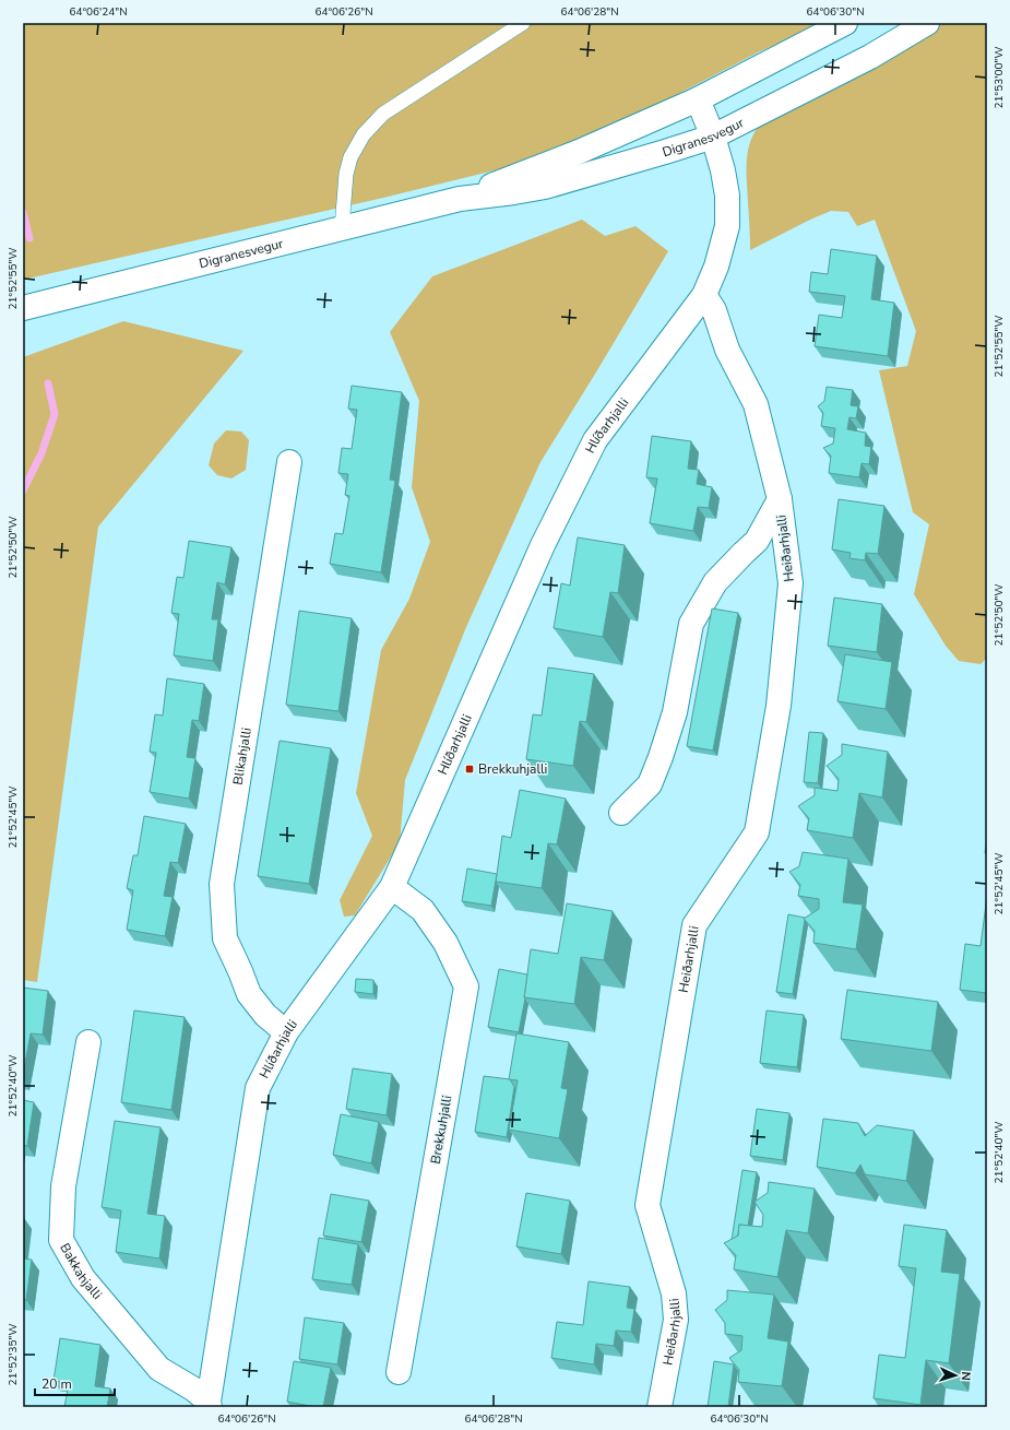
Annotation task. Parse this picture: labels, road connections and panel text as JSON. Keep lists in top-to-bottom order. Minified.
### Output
{"streets":{"street":["Digranesvegur","Hlíðarhjalli","Heiðarhjalli","Blikahjalli","Brekkuhjalli","Bakkahjalli"]},"crossings":[["Digranesvegur","Hlíðarhjalli"],["Hlíðarhjalli","Heiðarhjalli"],["Hlíðarhjalli","Blikahjalli"],["Hlíðarhjalli","Brekkuhjalli"],["Hlíðarhjalli","Bakkahjalli"]],"places":{"transit":["Brekkuhjalli"]},"scale_bar":"20 m","north":"right","coordinates":["64°06'24\"N","64°06'26\"N","64°06'28\"N","64°06'30\"N","21°53'00\"W","21°52'55\"W","21°52'50\"W","21°52'45\"W","21°52'40\"W","21°52'35\"W"]}
